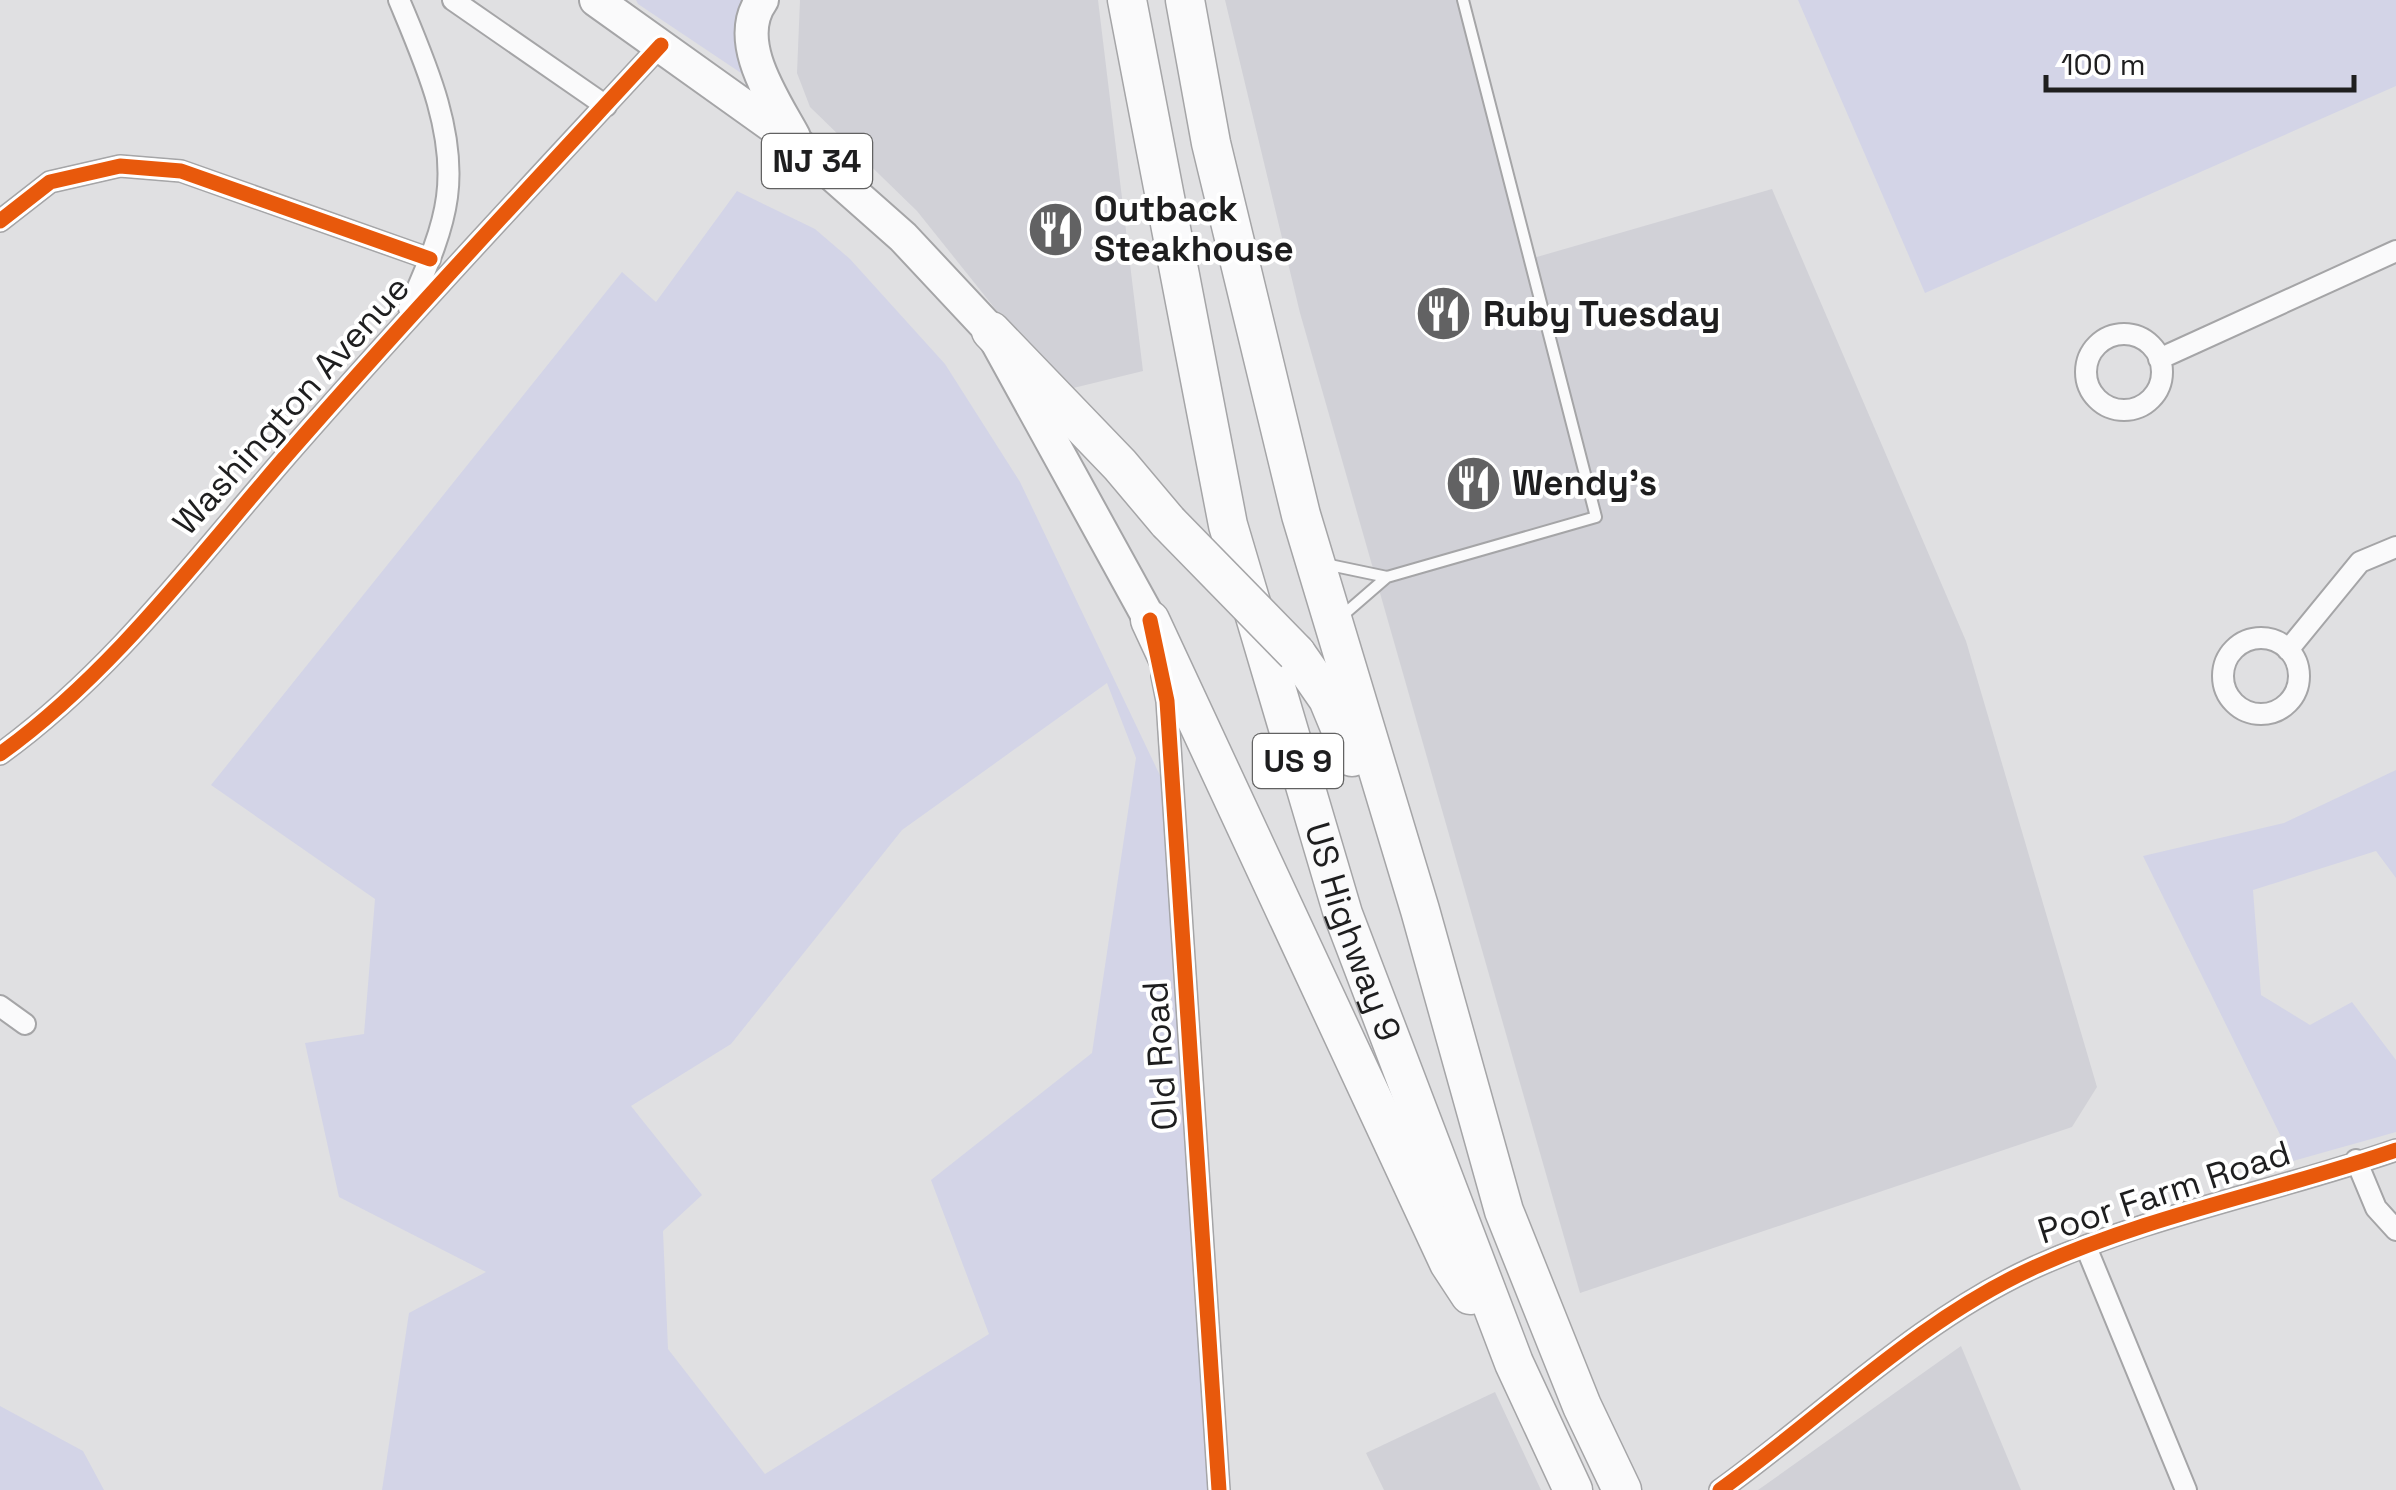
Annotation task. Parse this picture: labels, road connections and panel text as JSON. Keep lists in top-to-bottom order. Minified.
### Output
{"streets":{"highway":["US 9","US Highway 9"],"main road":["NJ 34"],"street":["Washington Avenue","Old Road","Poor Farm Road"]},"crossings":[["NJ 34","Washington Avenue"]],"places":{"restaurant":["Outback Steakhouse","Ruby Tuesday","Wendy's"]},"scale_bar":"100 m"}
